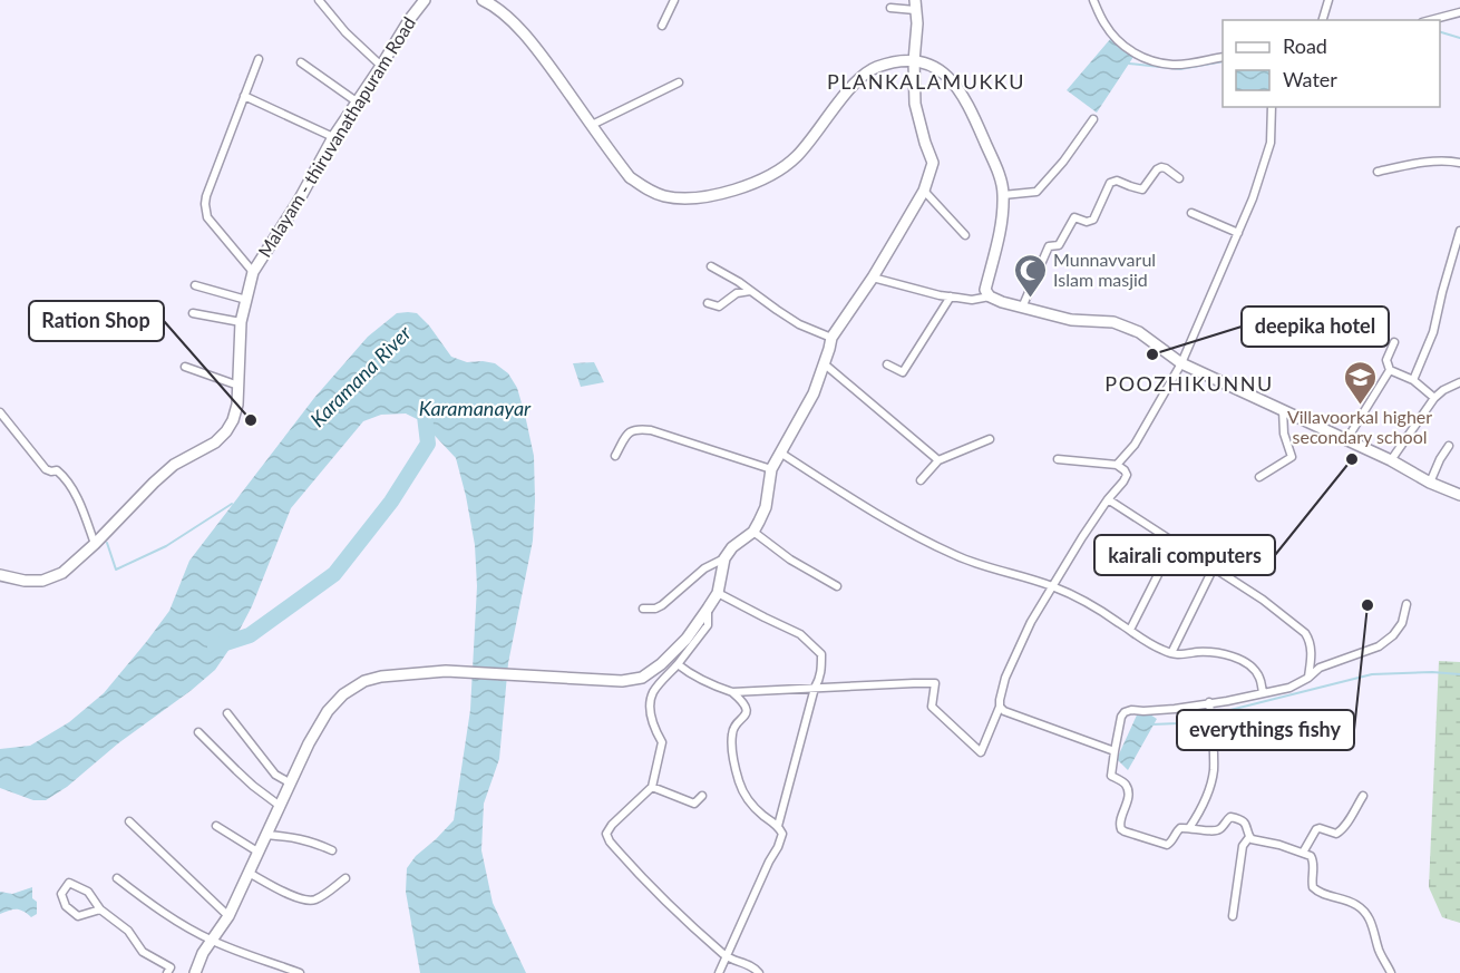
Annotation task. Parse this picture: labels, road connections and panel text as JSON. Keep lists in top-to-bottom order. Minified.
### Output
{"streets":{"main road":["Malayam - thiruvanathapuram Road"]},"districts":["PLANKALAMUKKU","POOZHIKUNNU"],"water":["Karamana River","Karamanayar"],"places":{"mosque":["Munnavvarul Islam masjid"],"other":["deepika hotel","Ration Shop","kairali computers","everythings fishy"],"school or university":["Villavoorkal higher secondary school"]},"legend":["Road","Water"]}
